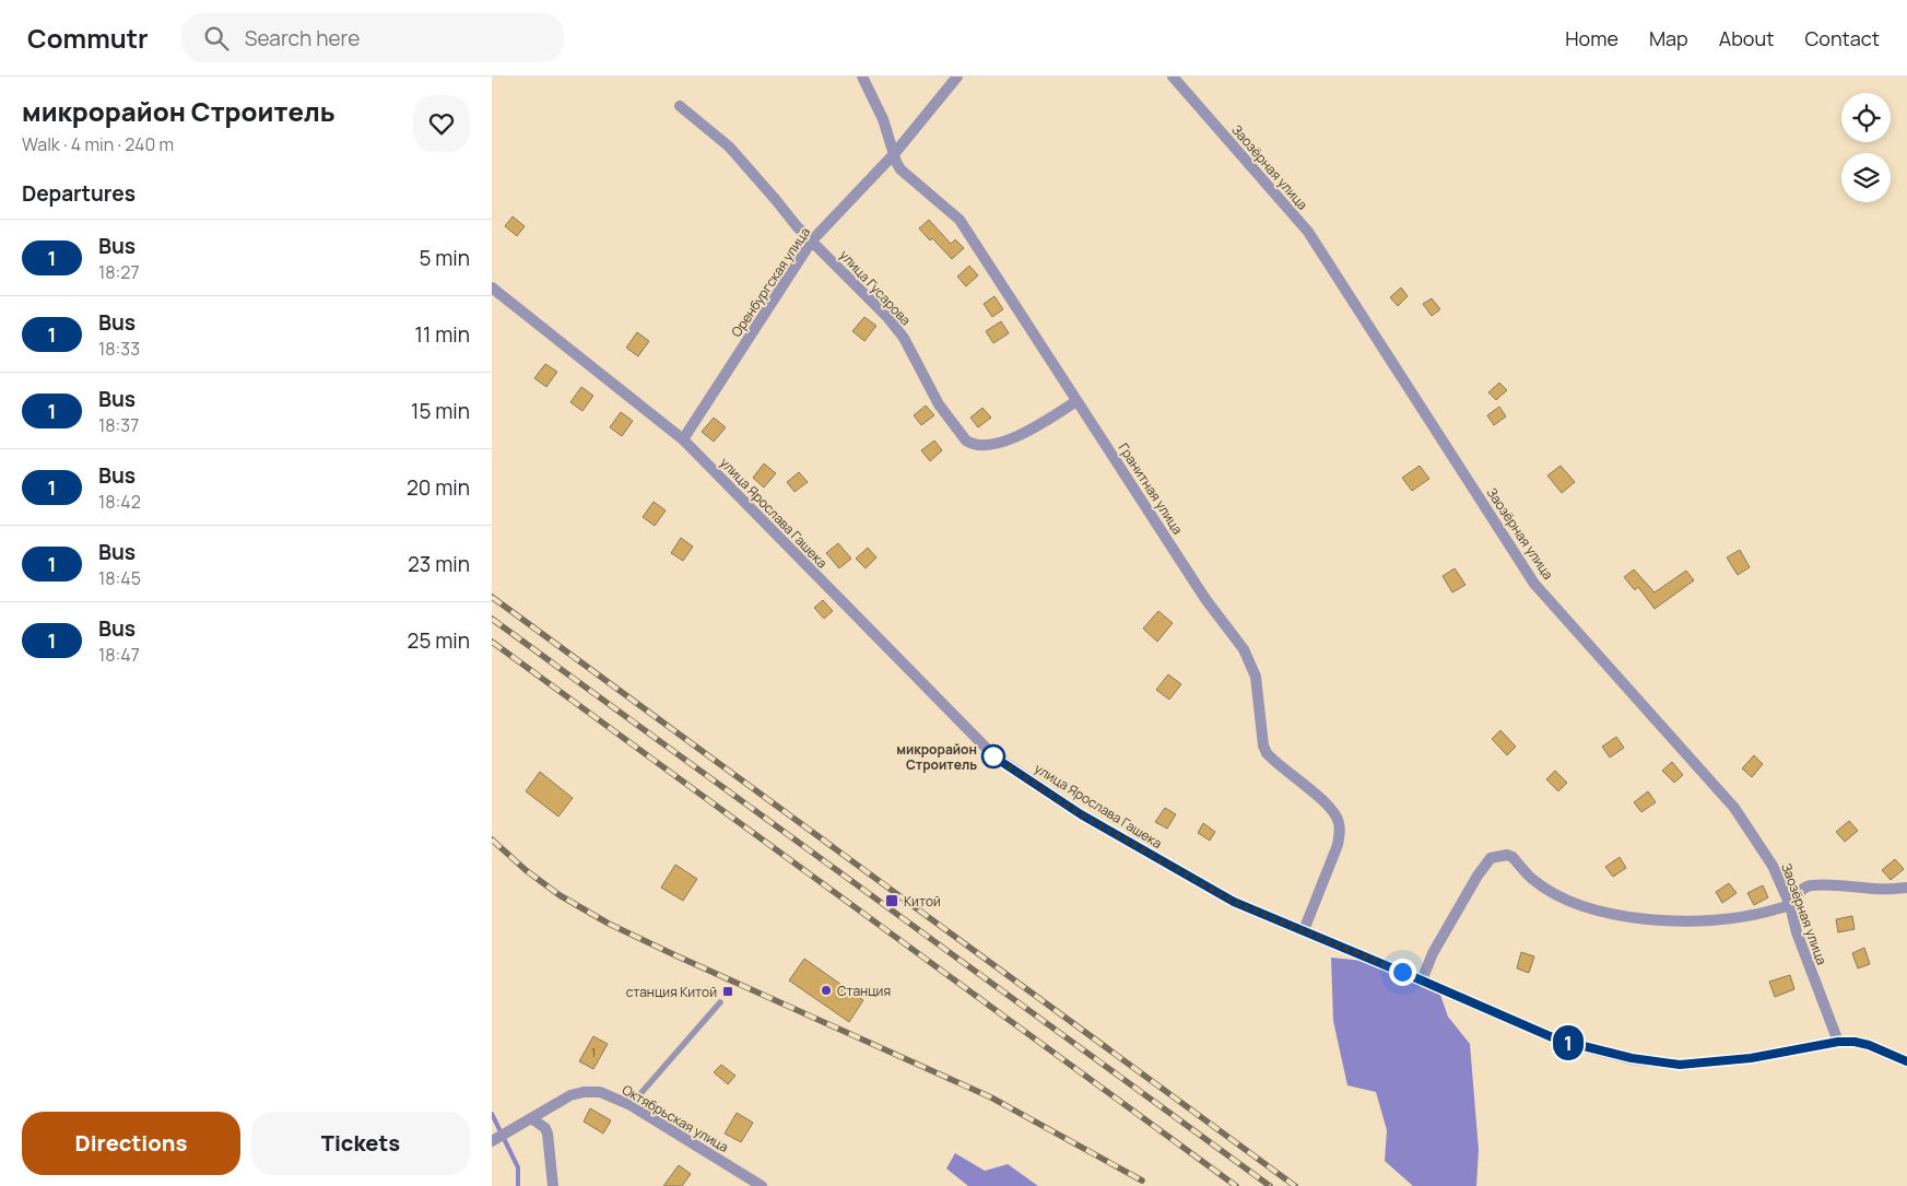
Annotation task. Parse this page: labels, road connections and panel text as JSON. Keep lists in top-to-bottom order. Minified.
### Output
{"streets":{"street":["Заозёрная улица","Оренбургская улица","улица Гусарова","Гранитная улица","улица Ярослава Гашека","Октябрьская улица"]},"crossings":[["Заозёрная улица","улица Ярослава Гашека"],["Оренбургская улица","улица Гусарова"],["Оренбургская улица","Гранитная улица"],["Оренбургская улица","улица Ярослава Гашека"],["улица Гусарова","Гранитная улица"],["Гранитная улица","улица Ярослава Гашека"]],"places":{"other":["микрорайон Строитель","Станция"],"transit":["Китой","станция Китой"]},"lines":["bus line 1"],"house_numbers":["1"],"page":{"header":"Commutr","search":"Search here","nav":["Home","Map","About","Contact"],"heading":[["микрорайон Строитель","Walk · 4 min · 240 m"],"Departures"],"on_map":"1","list":[{"mark":"1","name":"Bus","note":"18:27","value":"5 min"},{"mark":"1","name":"Bus","note":"18:33","value":"11 min"},{"mark":"1","name":"Bus","note":"18:37","value":"15 min"},{"mark":"1","name":"Bus","note":"18:42","value":"20 min"},{"mark":"1","name":"Bus","note":"18:45","value":"23 min"},{"mark":"1","name":"Bus","note":"18:47","value":"25 min"}],"buttons":["Directions","Tickets"]}}
